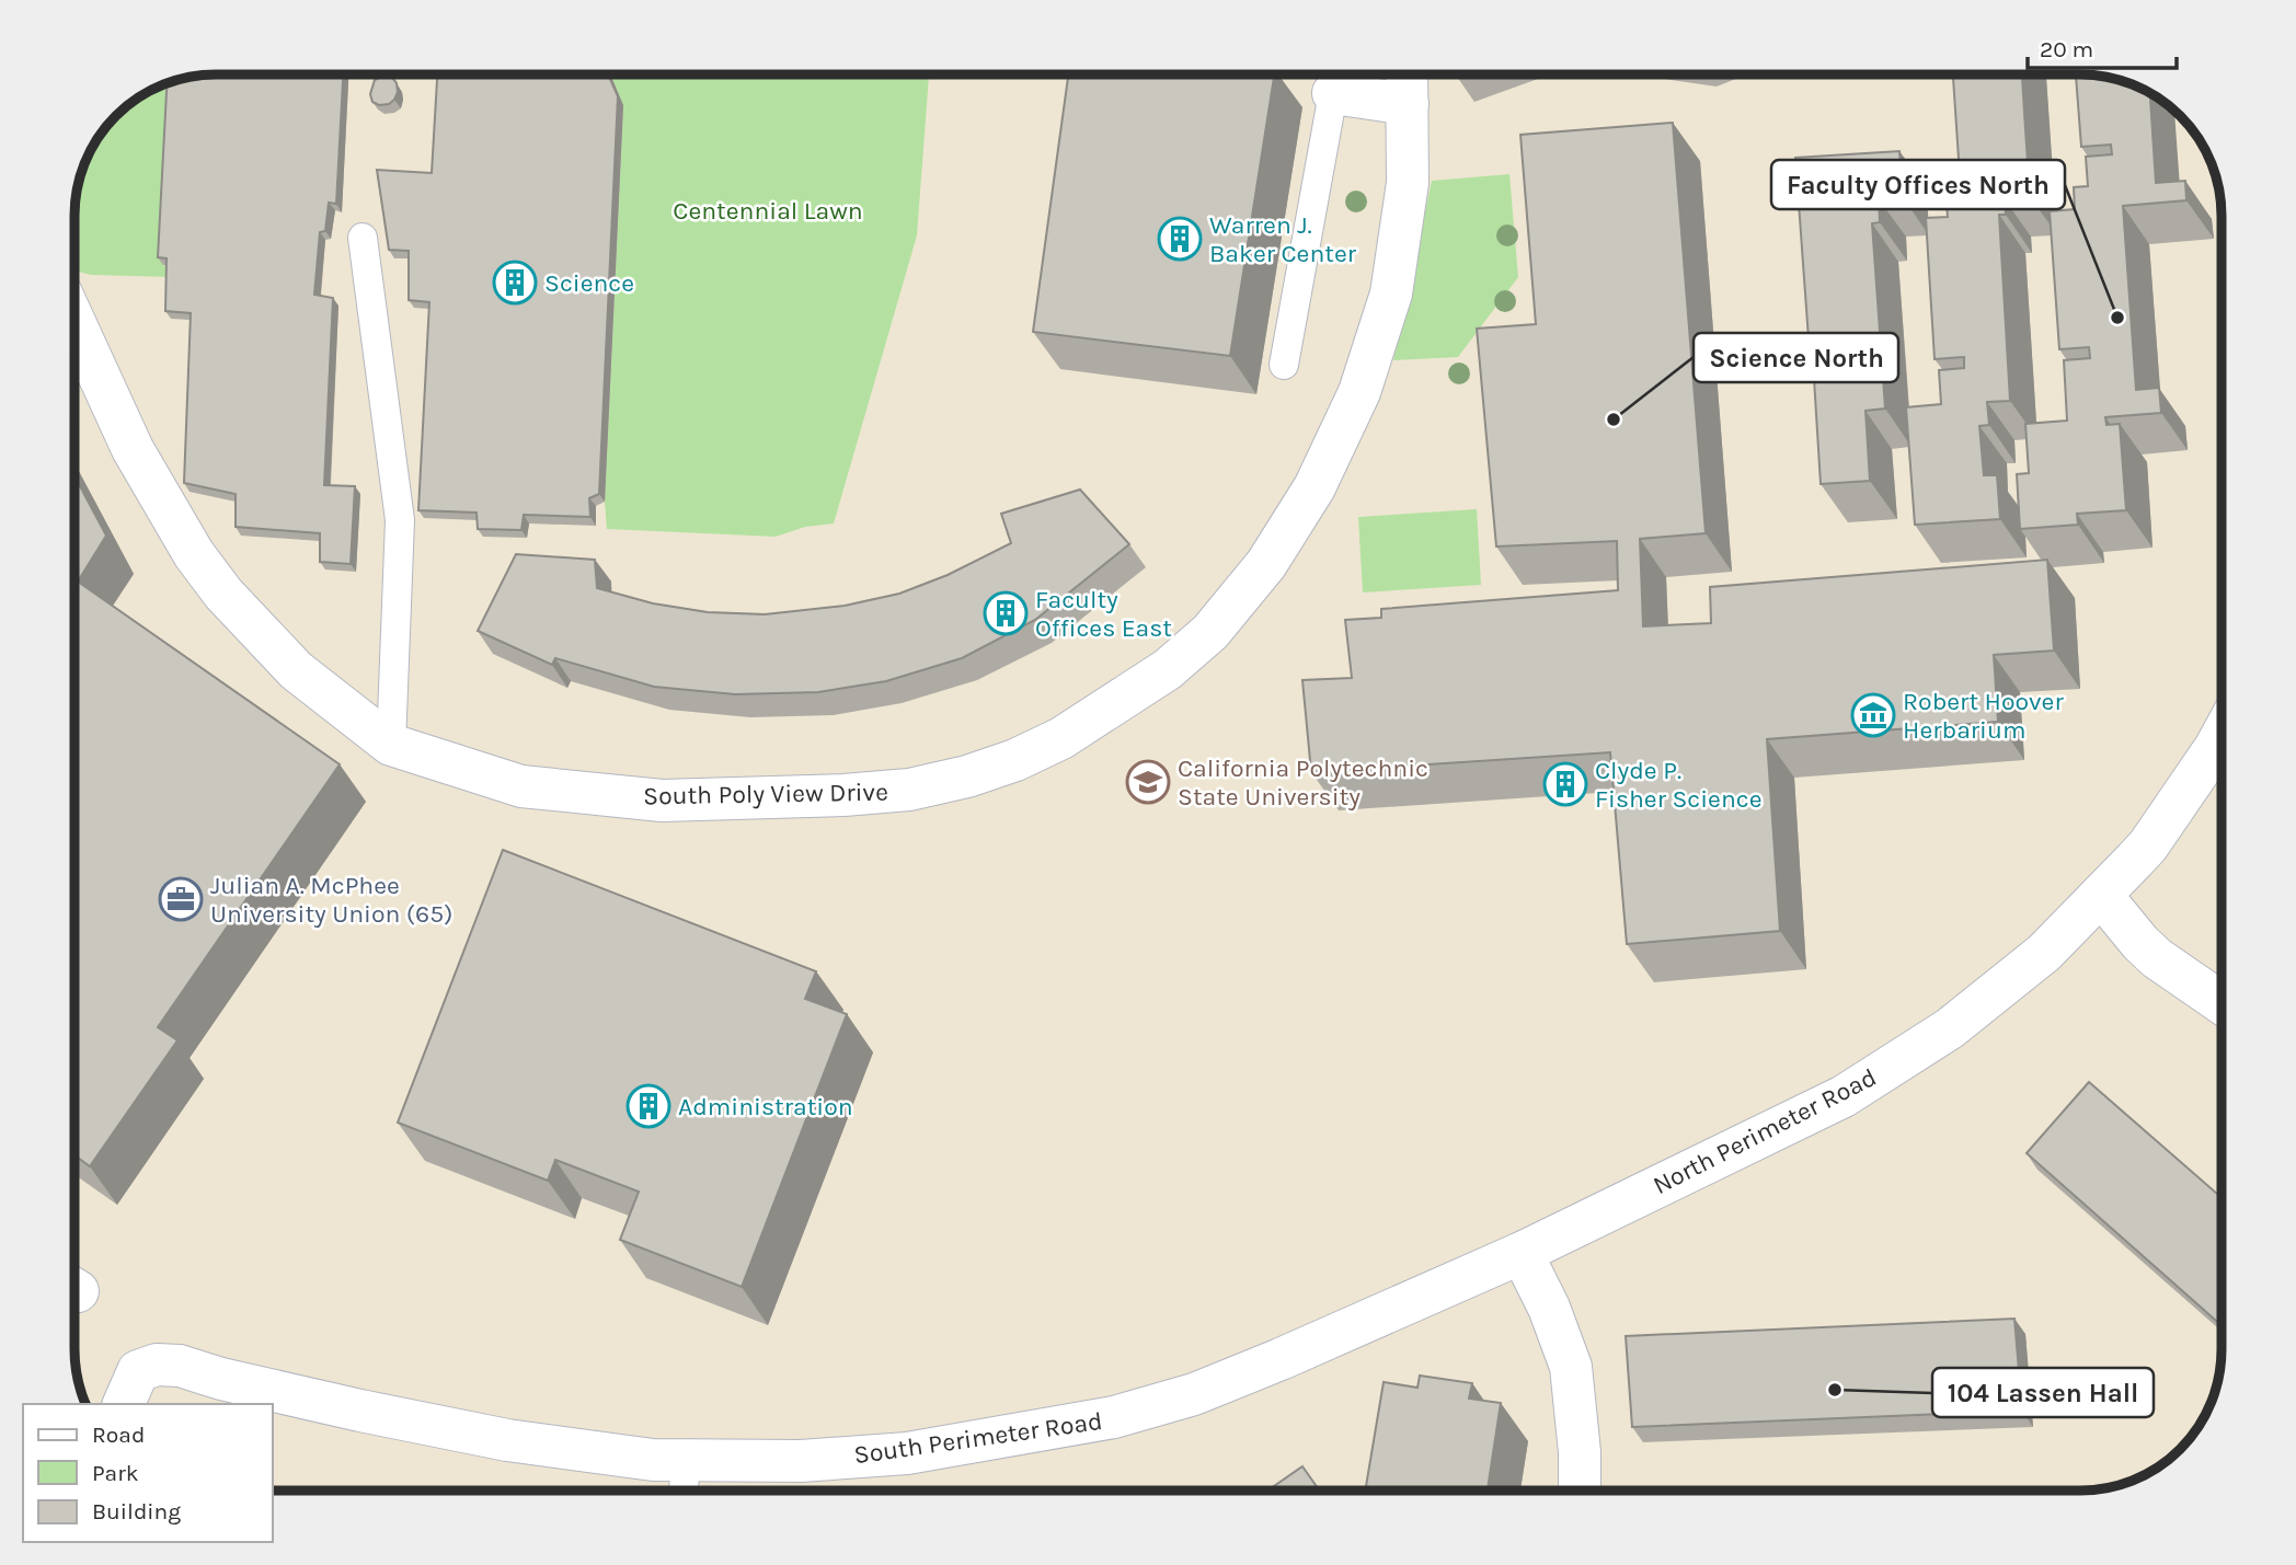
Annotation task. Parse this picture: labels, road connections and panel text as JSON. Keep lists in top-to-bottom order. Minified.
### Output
{"streets":{"street":["South Poly View Drive","North Perimeter Road","South Perimeter Road"]},"crossings":[["North Perimeter Road","South Perimeter Road"]],"parks":["Centennial Lawn"],"places":{"building":["Warren J. Baker Center","Science","Faculty Offices East","Clyde P. Fisher Science","Administration"],"other":["Faculty Offices North","Science North","104 Lassen Hall"],"museum":["Robert Hoover Herbarium"],"school or university":["California Polytechnic State University"],"office":["Julian A. McPhee University Union (65)"]},"legend":["Road","Park","Building"],"scale_bar":"20 m"}
